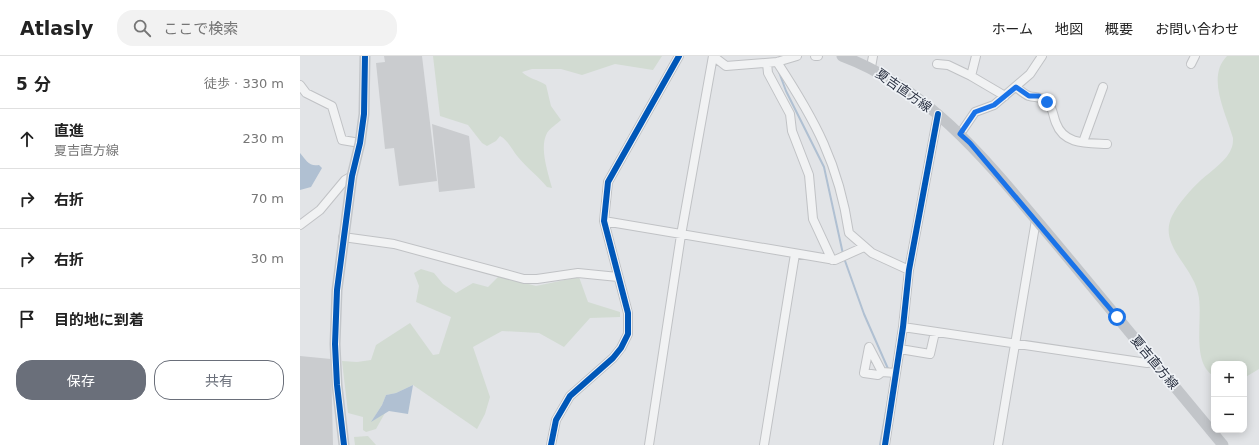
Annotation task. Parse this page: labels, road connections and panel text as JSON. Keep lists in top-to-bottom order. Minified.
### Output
{"streets":{"main road":["夏吉直方線"]},"page":{"header":"Atlasly","search":"ここで検索","nav":["ホーム","地図","概要","お問い合わせ"],"heading":["5 分","徒歩 · 330 m"],"list":[["直進","夏吉直方線","230 m"],["右折","70 m"],["右折","30 m"],"目的地に到着"],"buttons":["保存","共有"],"map_buttons":["+","−"]}}
